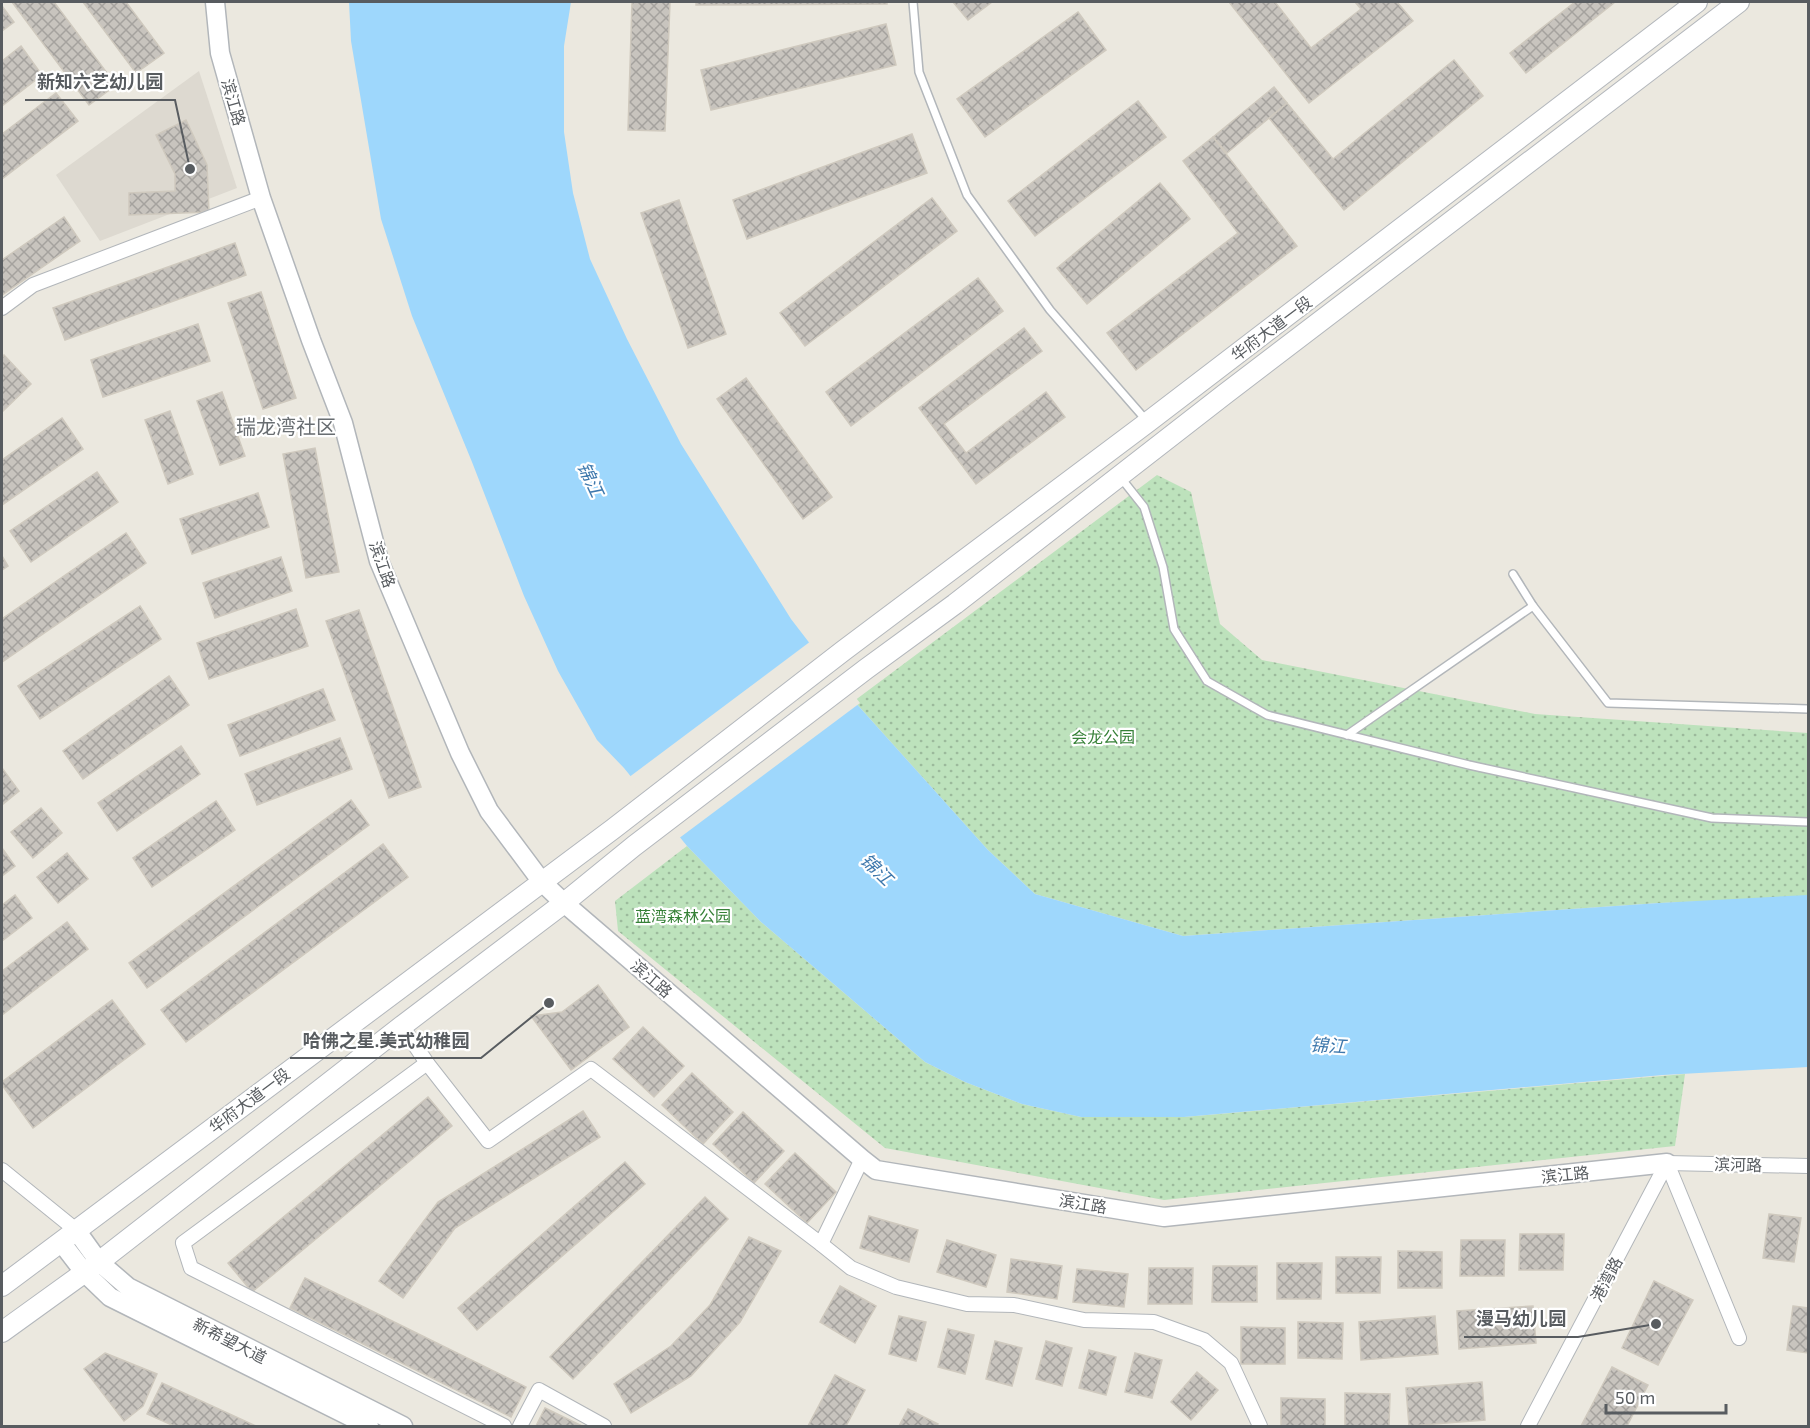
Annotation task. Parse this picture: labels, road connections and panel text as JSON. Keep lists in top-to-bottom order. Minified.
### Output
{"streets":{"main road":["华府大道一段"],"street":["滨江路","滨河路","港湾路","新希望大道"]},"crossings":[["滨江路","华府大道一段"],["滨江路","滨河路"],["滨江路","港湾路"],["华府大道一段","新希望大道"],["滨河路","港湾路"]],"districts":["瑞龙湾社区"],"water":["锦江"],"parks":["会龙公园","蓝湾森林公园"],"places":["新知六艺幼儿园","哈佛之星.美式幼稚园","漫马幼儿园"],"scale_bar":"50 m"}
